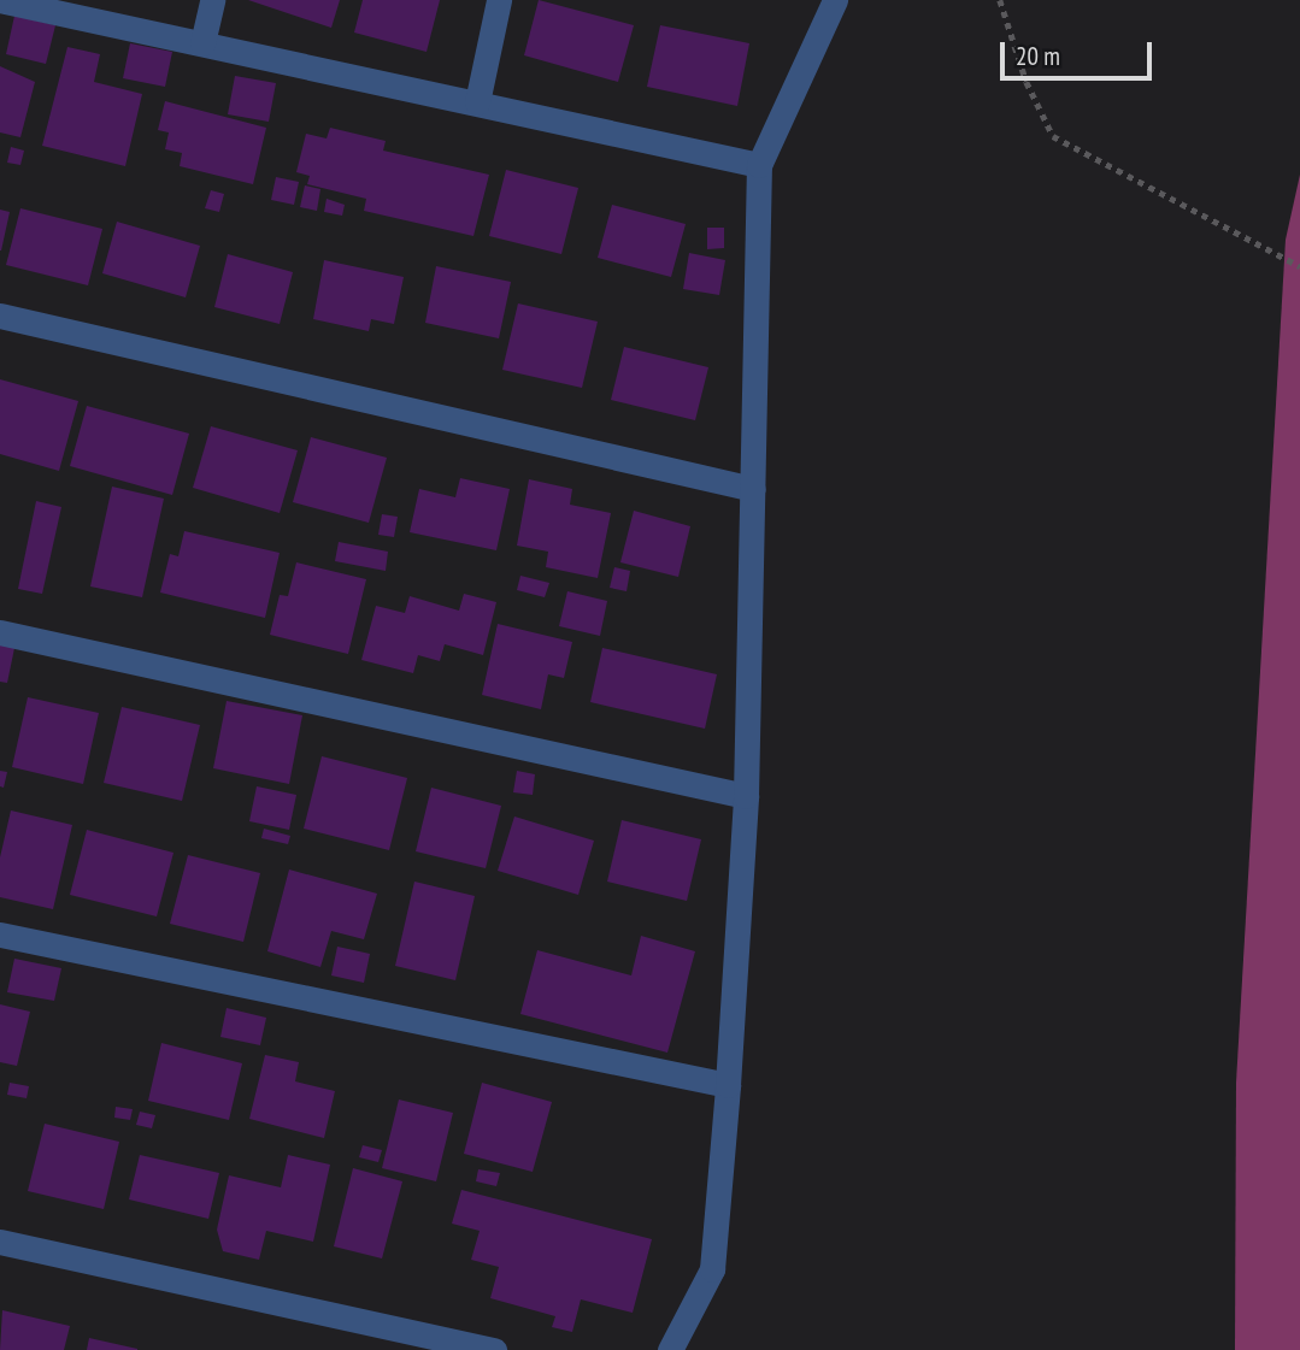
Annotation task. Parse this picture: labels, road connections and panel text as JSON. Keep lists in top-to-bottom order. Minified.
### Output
{"scale_bar":"20 m"}
